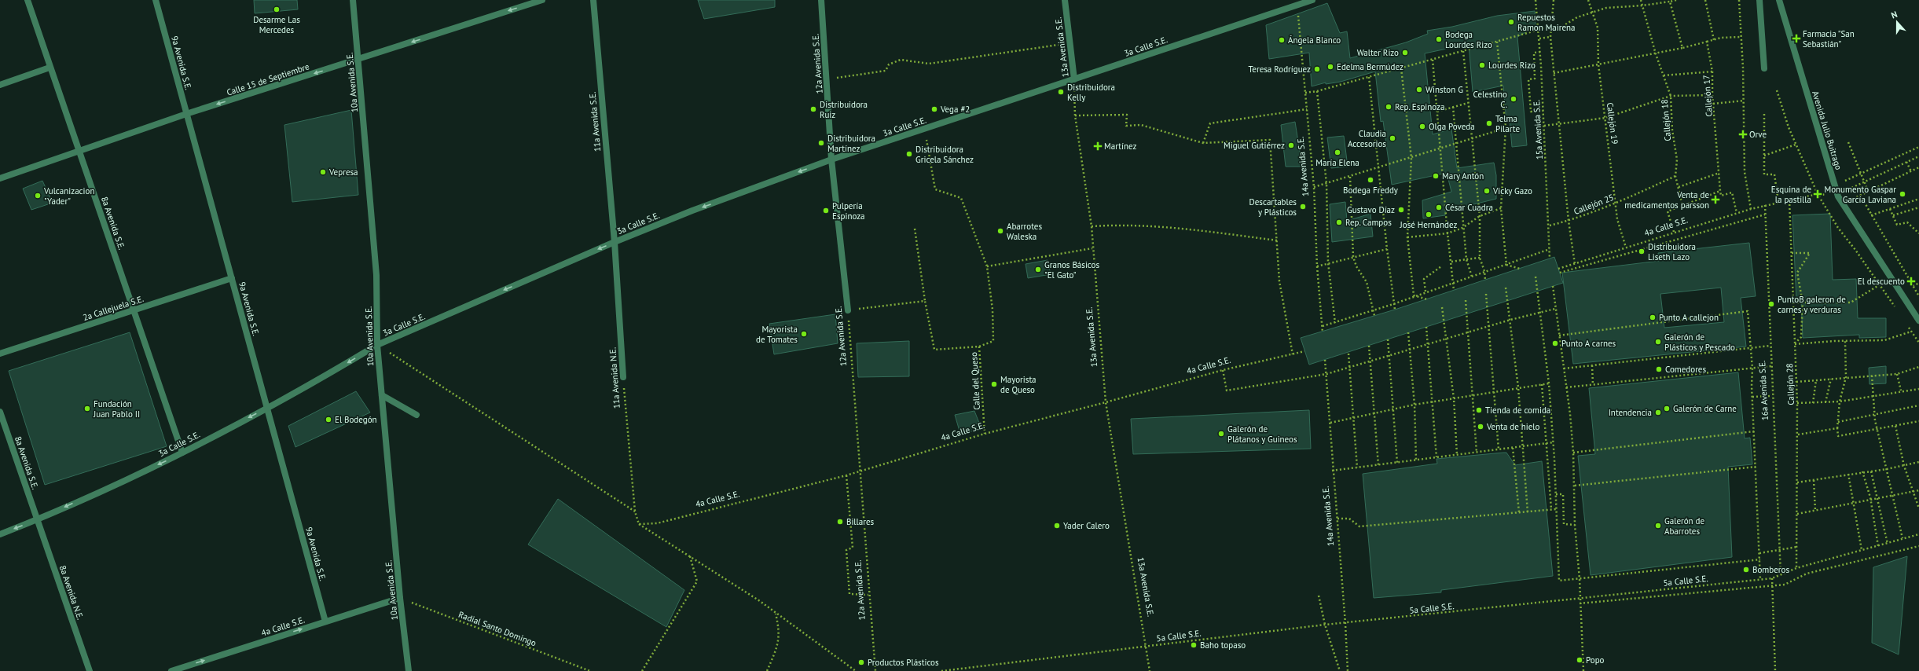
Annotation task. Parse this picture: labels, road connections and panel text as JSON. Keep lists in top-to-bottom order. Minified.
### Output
{"streets":{"street":["3a Calle S.E.","13a Avenida S.E.","9a Avenida S.E.","12a Avenida S.E.","Calle 15 de Septiembre","10a Avenida S.E.","11a Avenida S.E.","Avenida Julio Buitrago","8a Avenida S.E.","4a Calle S.E.","2a Callejuela S.E.","11a Avenida N.E.","8a Avenida N.E."],"path":["Callejón 17","Callejón 18","Callejón 19","15a Avenida S.E.","14a Avenida S.E.","Callejón 25","Calle del Queso","Callejón 28","16a Avenida S.E.","5a Calle S.E.","Radial Santo Domingo"]},"crossings":[["3a Calle S.E.","13a Avenida S.E."],["3a Calle S.E.","9a Avenida S.E."],["3a Calle S.E.","12a Avenida S.E."],["3a Calle S.E.","10a Avenida S.E."],["3a Calle S.E.","11a Avenida S.E."],["3a Calle S.E.","14a Avenida S.E."],["3a Calle S.E.","8a Avenida S.E."],["3a Calle S.E.","11a Avenida N.E."],["3a Calle S.E.","8a Avenida N.E."],["13a Avenida S.E.","4a Calle S.E."],["13a Avenida S.E.","5a Calle S.E."],["9a Avenida S.E.","Calle 15 de Septiembre"],["9a Avenida S.E.","4a Calle S.E."],["9a Avenida S.E.","2a Callejuela S.E."],["12a Avenida S.E.","4a Calle S.E."],["Calle 15 de Septiembre","10a Avenida S.E."],["Calle 15 de Septiembre","8a Avenida S.E."],["10a Avenida S.E.","4a Calle S.E."],["10a Avenida S.E.","Radial Santo Domingo"],["Callejón 18","Callejón 25"],["11a Avenida S.E.","11a Avenida N.E."],["Callejón 19","Callejón 25"],["Callejón 19","4a Calle S.E."],["15a Avenida S.E.","Callejón 25"],["Avenida Julio Buitrago","4a Calle S.E."],["14a Avenida S.E.","5a Calle S.E."],["8a Avenida S.E.","2a Callejuela S.E."],["8a Avenida S.E.","8a Avenida N.E."],["4a Calle S.E.","Calle del Queso"],["4a Calle S.E.","Callejón 28"],["4a Calle S.E.","16a Avenida S.E."],["4a Calle S.E.","Radial Santo Domingo"],["Callejón 28","5a Calle S.E."],["16a Avenida S.E.","5a Calle S.E."]],"one_way":["3a Calle S.E.","Calle 15 de Septiembre"],"places":{"other":["Desarme Las Mercedes","Repuestos Ramon Mairena","Bodega Lourdes Rizo","Ángela Blanco","Walter Rizo","Lourdes Rizo","Edelma Bermúdez","Teresa Rodríguez","Winston G","Distribuidora Kelly","Celestino C.","Rep. Espinoza","Distribuidora Ruiz","Vega #2","Telma Pilarte","Olga Poveda","Claudia Accesorios","Distribuidora Martínez","Miguel Gutiérrez","María Elena","Distribuidora Gricela Sánchez","Vepresa","Mary Antón","Bodega Freddy","Vicky Gazo","Monumento Gaspar García Laviana","Vulcanizacion \"Yader\"","Descartables y Plásticos","César Cuadra","Gustavo Díaz","Pulpería Espinoza","José Hernández","Rep. Campos","Abarrotes Waleska","Distribuidora Liseth Lazo","Granos Básicos \"El Gato\"","PuntoB galeron de carnes y verduras","Punto A callejon","Mayorista de Tomates","Galerón de Plásticos y Pescado","Punto A carnes","Comedores","Mayorista de Queso","Fundación Juan Pablo II","Galerón de Carne","Tienda de comida","Intendencia","El Bodegón","Venta de hielo","Galerón de Plátanos y Guineos","Billares","Yader Calero","Galerón de Abarrotes","Bomberos","Baho topaso","Popo","Productos Plásticos"],"health":["Farmacia \"San Sebastián\"","Orve","Martínez","Esquina de la pastilla","Venta de medicamentos parsson","El descuento"]},"north":"top"}
